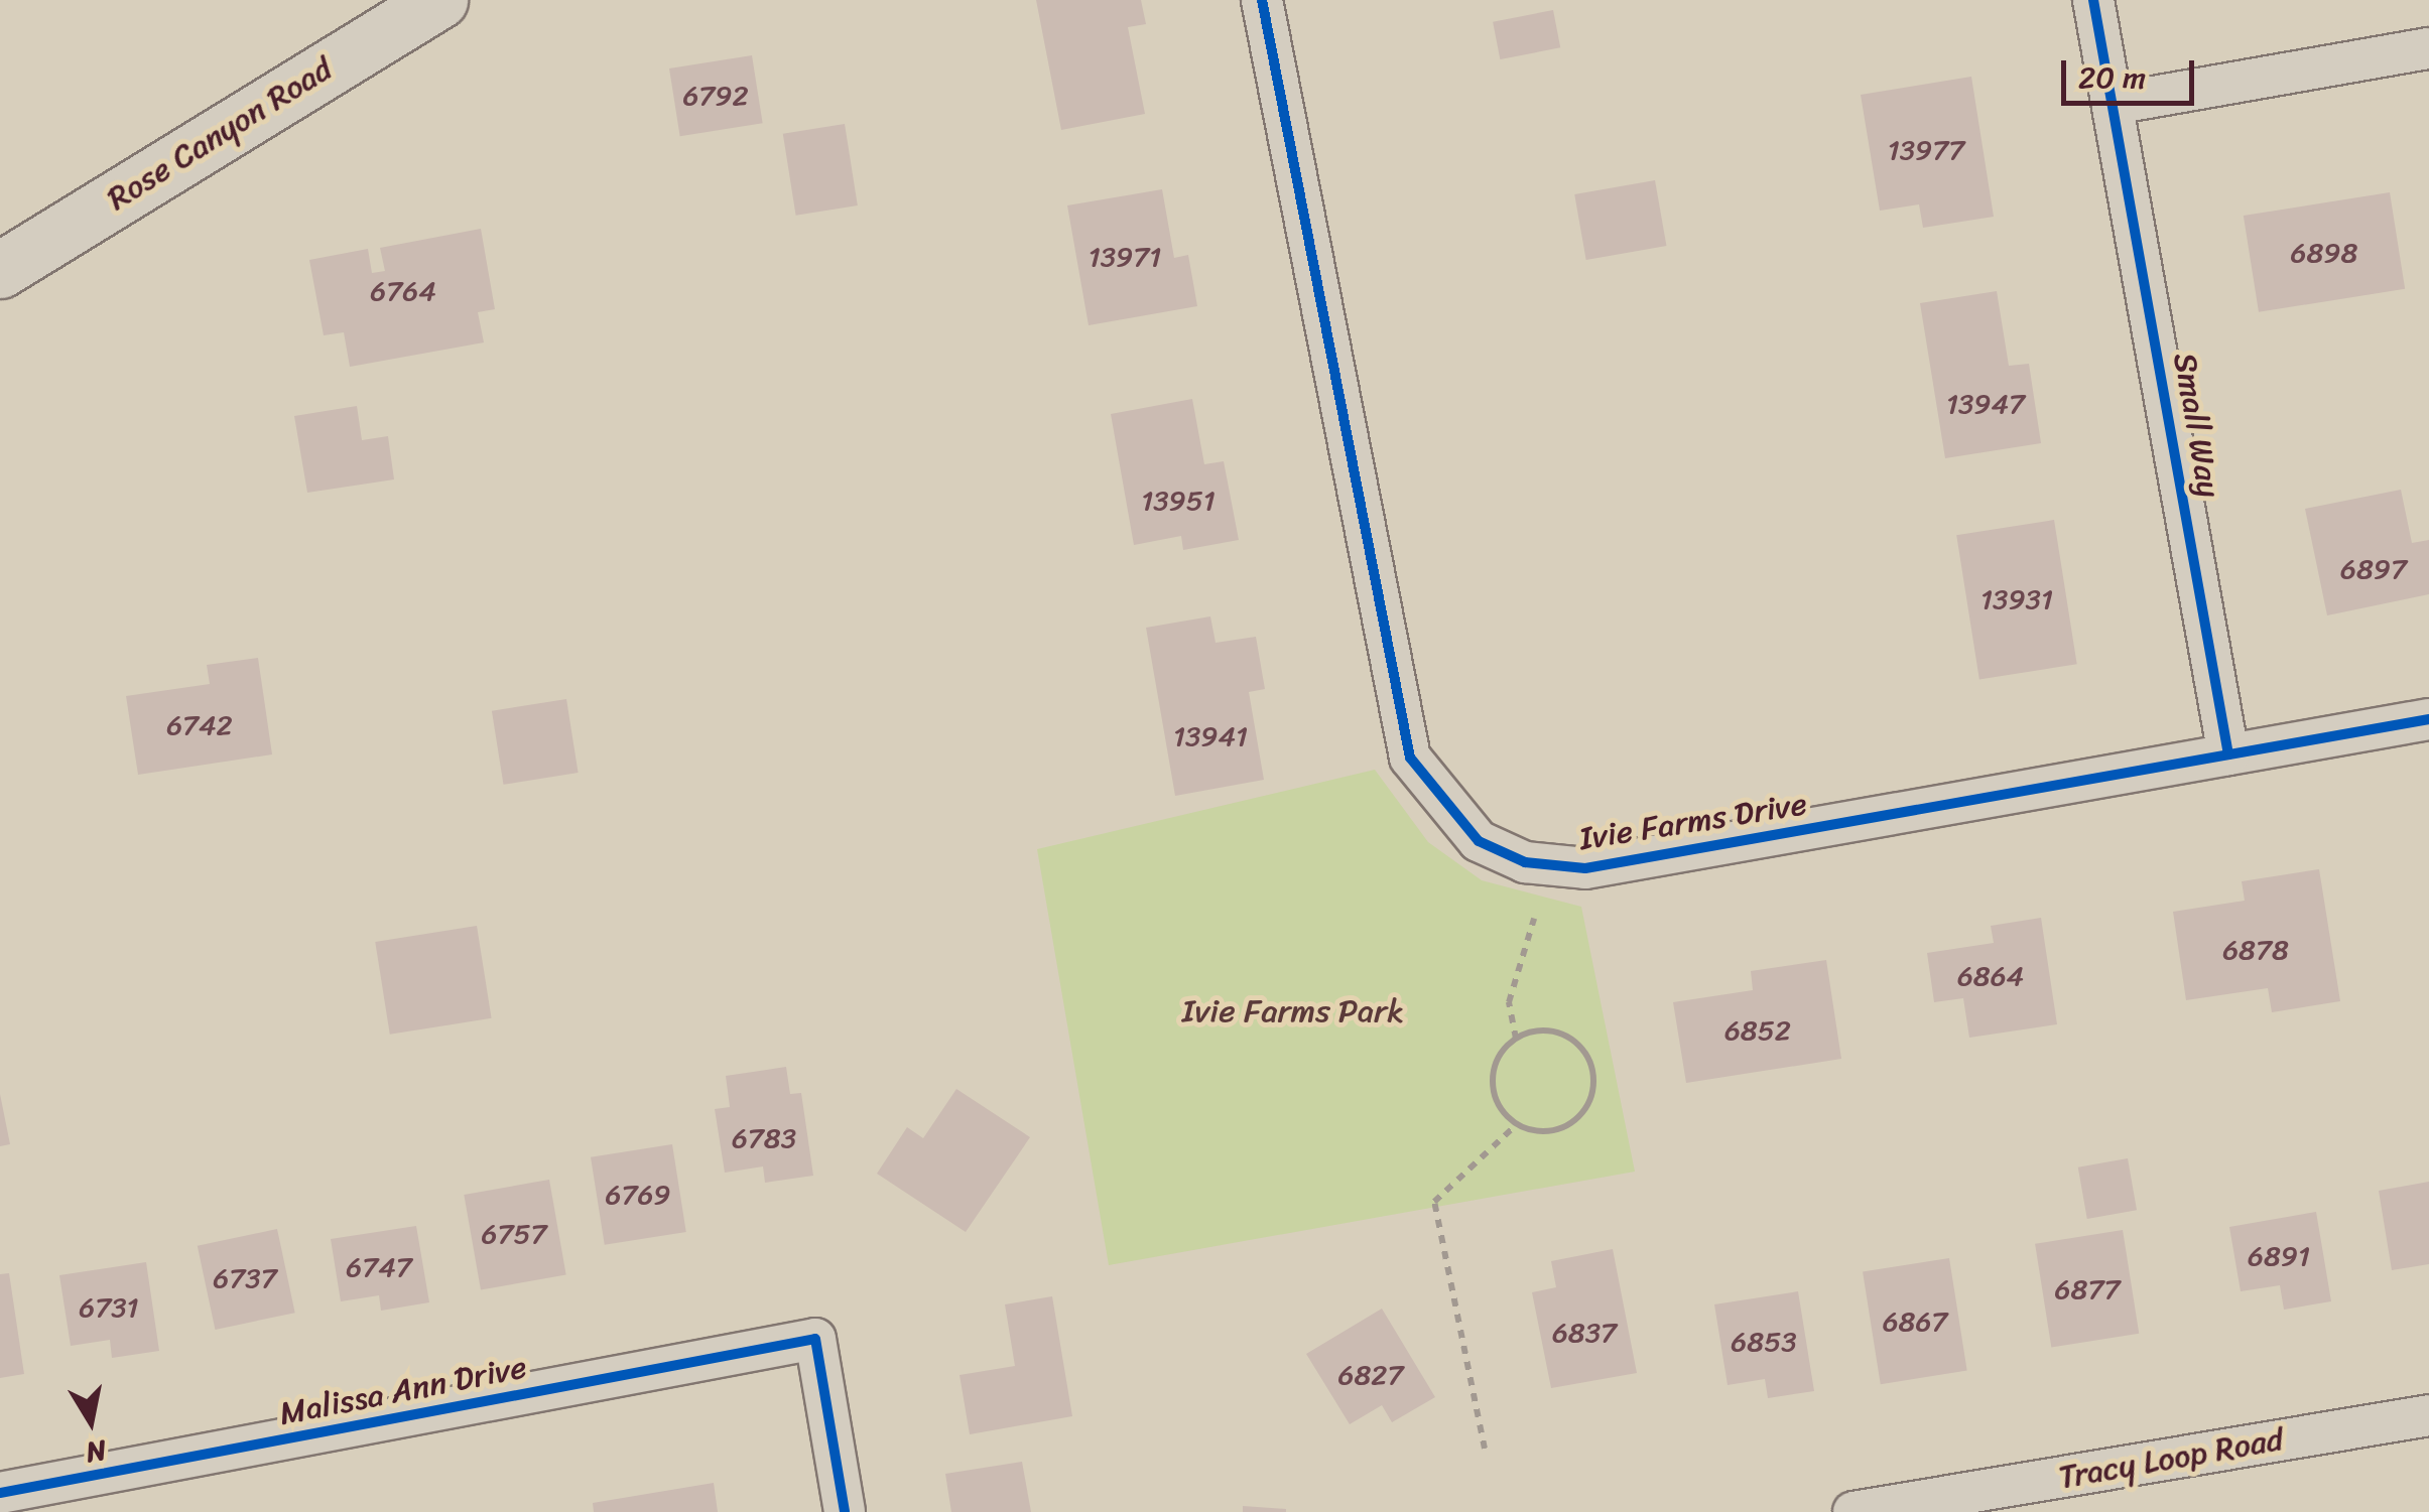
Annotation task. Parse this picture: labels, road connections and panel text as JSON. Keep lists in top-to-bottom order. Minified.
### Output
{"streets":{"street":["Rose Canyon Road","Small Way","Ivie Farms Drive","Malissa Ann Drive","Tracy Loop Road"]},"crossings":[["Small Way","Ivie Farms Drive"]],"parks":["Ivie Farms Park"],"house_numbers":["6792","13977","6898","13971","6764","13947","13951","6897","13931","6742","13941","6878","6864","6852","6783","6769","6757","6891","6747","6737","6877","6731","6867","6837","6853","6827"],"scale_bar":"20 m","north":"bottom"}
